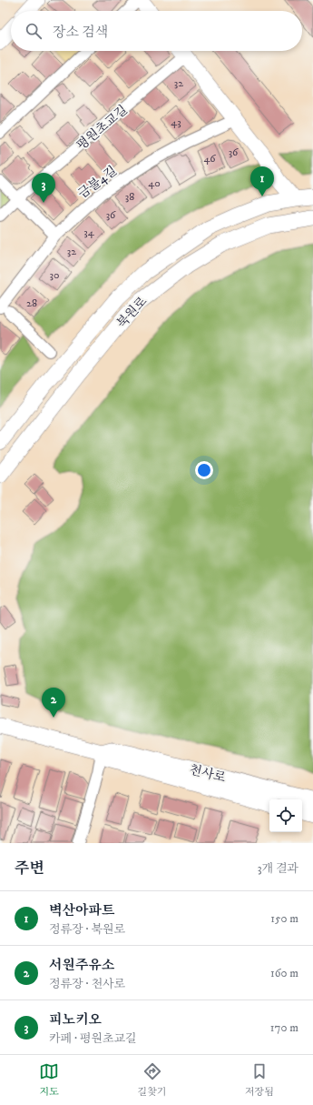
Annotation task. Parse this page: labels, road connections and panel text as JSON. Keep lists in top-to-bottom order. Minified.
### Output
{"streets":{"street":["평원초교길","금불4길","북원로","천사로"]},"crossings":[["평원초교길","금불4길"],["평원초교길","북원로"]],"house_numbers":["32","43","36","46","40","38","36","34","32","30","28"],"page":{"search":"장소 검색","pins":["1","3","2"],"heading":["주변","3개 결과"],"list":[{"mark":"1","name":"벽산아파트","note":"정류장 · 북원로","value":"150 m"},{"mark":"2","name":"서원주유소","note":"정류장 · 천사로","value":"160 m"},{"mark":"3","name":"피노키오","note":"카페 · 평원초교길","value":"170 m"}],"nav":["지도","길찾기","저장됨"]}}
